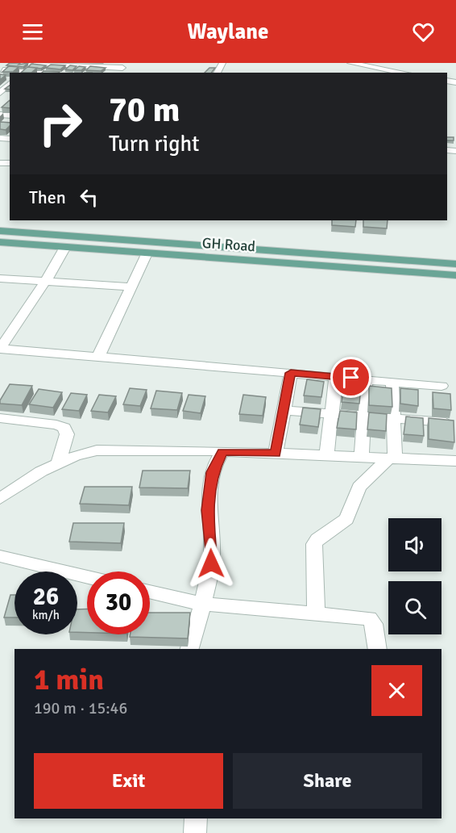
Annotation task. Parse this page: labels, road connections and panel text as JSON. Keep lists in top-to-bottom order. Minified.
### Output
{"streets":{"main road":["GH Road"]},"page":{"header":"Waylane","turn":["70 m","Turn right"],"then":"Then","speed":"26 km/h","limit":"30","heading":["1 min","190 m · 15:46"],"buttons":["Exit","Share"]}}
